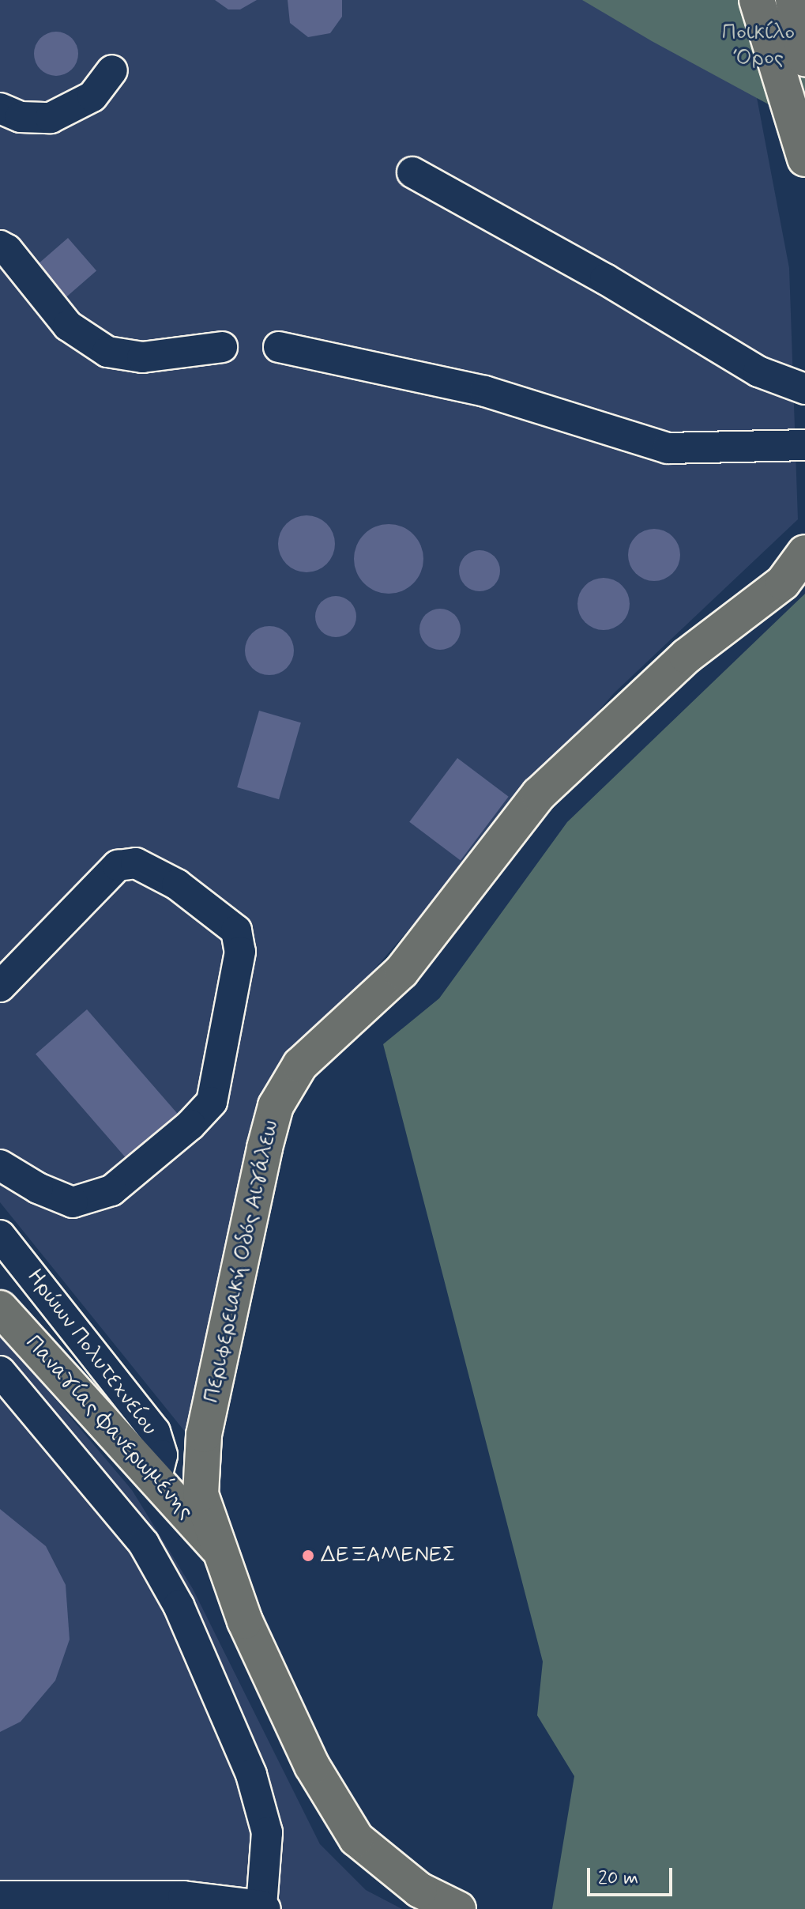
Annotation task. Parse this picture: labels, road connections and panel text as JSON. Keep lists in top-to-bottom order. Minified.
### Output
{"streets":{"main road":["Περιφερειακή Οδός Αιγάλεω","Παναγίας Φανερωμένης"],"street":["Ηρώων Πολυτεχνείου"]},"crossings":[["Περιφερειακή Οδός Αιγάλεω","Παναγίας Φανερωμένης"],["Ηρώων Πολυτεχνείου","Παναγίας Φανερωμένης"]],"parks":["Ποικίλο Όρος"],"places":["ΔΕΞΑΜΕΝΕΣ"],"scale_bar":"20 m"}
